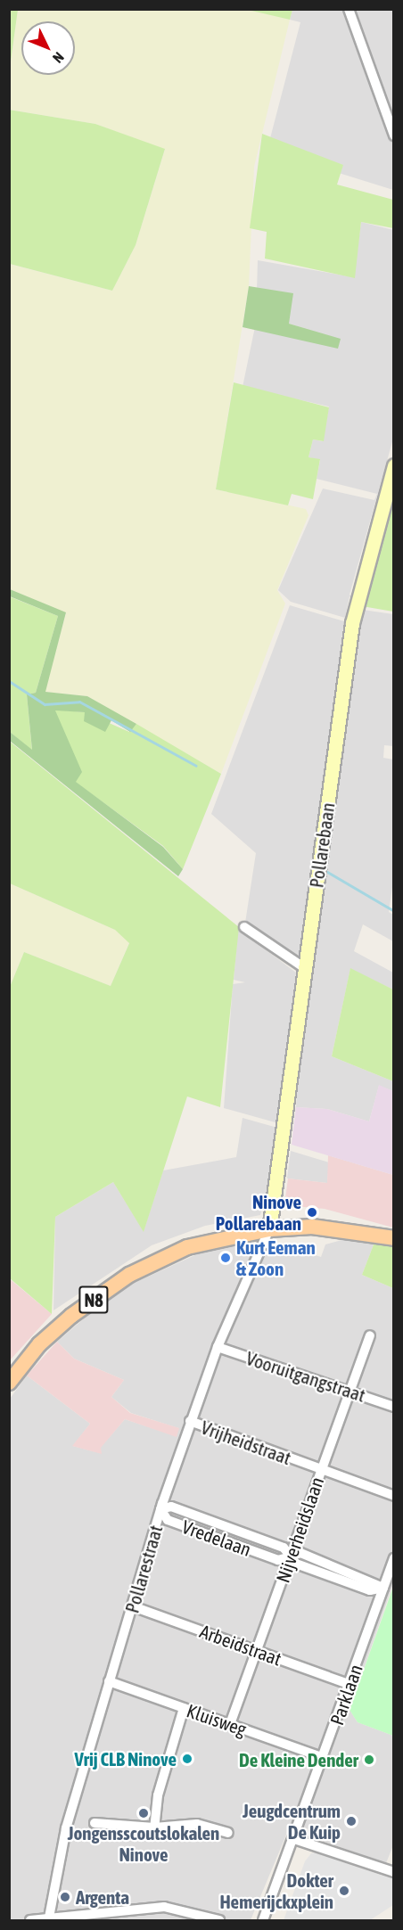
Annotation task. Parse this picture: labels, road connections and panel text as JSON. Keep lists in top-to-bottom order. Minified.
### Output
{"streets":{"main road":["N8"],"street":["Pollarebaan","Vooruitgangstraat","Vrijheidstraat","Nijverheidslaan","Vredelaan","Pollarestraat","Arbeidstraat","Parklaan","Kluisweg"]},"crossings":[["Pollarebaan","N8"],["Pollarebaan","Pollarestraat"],["N8","Pollarestraat"],["Vooruitgangstraat","Nijverheidslaan"],["Vooruitgangstraat","Pollarestraat"],["Vrijheidstraat","Nijverheidslaan"],["Vrijheidstraat","Pollarestraat"],["Nijverheidslaan","Vredelaan"],["Nijverheidslaan","Arbeidstraat"],["Nijverheidslaan","Kluisweg"],["Vredelaan","Pollarestraat"],["Vredelaan","Parklaan"],["Pollarestraat","Arbeidstraat"],["Pollarestraat","Kluisweg"],["Arbeidstraat","Parklaan"],["Parklaan","Kluisweg"]],"places":["Ninove Pollarebaan","Kurt Eeman & Zoon","Vrij CLB Ninove","De Kleine Dender","Jongensscoutslokalen Ninove","Jeugdcentrum De Kuip","Dokter Hemerijckxplein","Argenta"],"north":"bottom right"}
